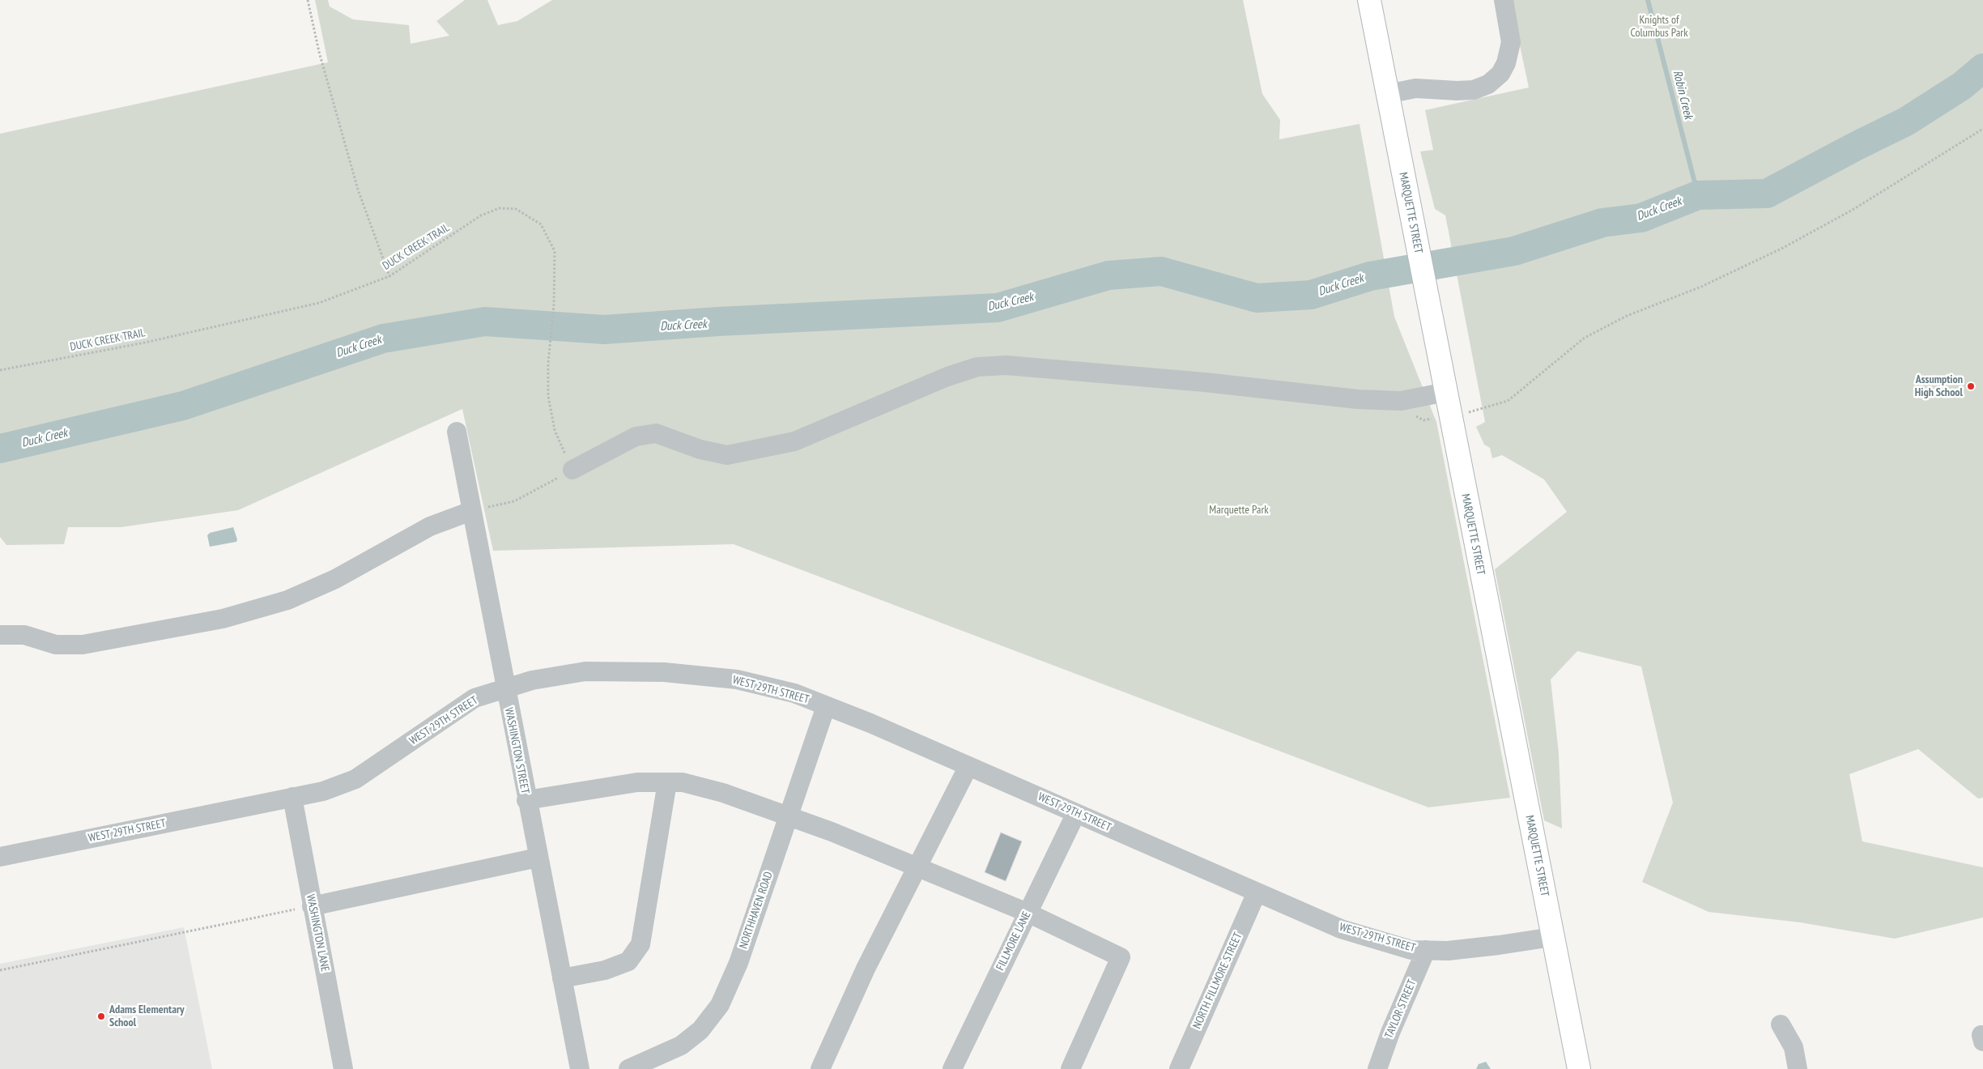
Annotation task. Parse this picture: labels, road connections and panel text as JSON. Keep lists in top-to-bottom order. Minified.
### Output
{"streets":{"main road":["MARQUETTE STREET"],"street":["WEST 29TH STREET","WASHINGTON STREET","NORTHHAVEN ROAD","WASHINGTON LANE","FILLMORE LANE","NORTH FILLMORE STREET","TAYLOR STREET"],"path":["DUCK CREEK TRAIL"]},"crossings":[["MARQUETTE STREET","WEST 29TH STREET"],["WEST 29TH STREET","WASHINGTON STREET"],["WEST 29TH STREET","NORTHHAVEN ROAD"],["WEST 29TH STREET","WASHINGTON LANE"],["WEST 29TH STREET","FILLMORE LANE"],["WEST 29TH STREET","NORTH FILLMORE STREET"],["WEST 29TH STREET","TAYLOR STREET"]],"water":["Robin Creek","Duck Creek"],"parks":["Knights of Columbus Park","Marquette Park"],"places":["Assumption High School","Adams Elementary School"]}
